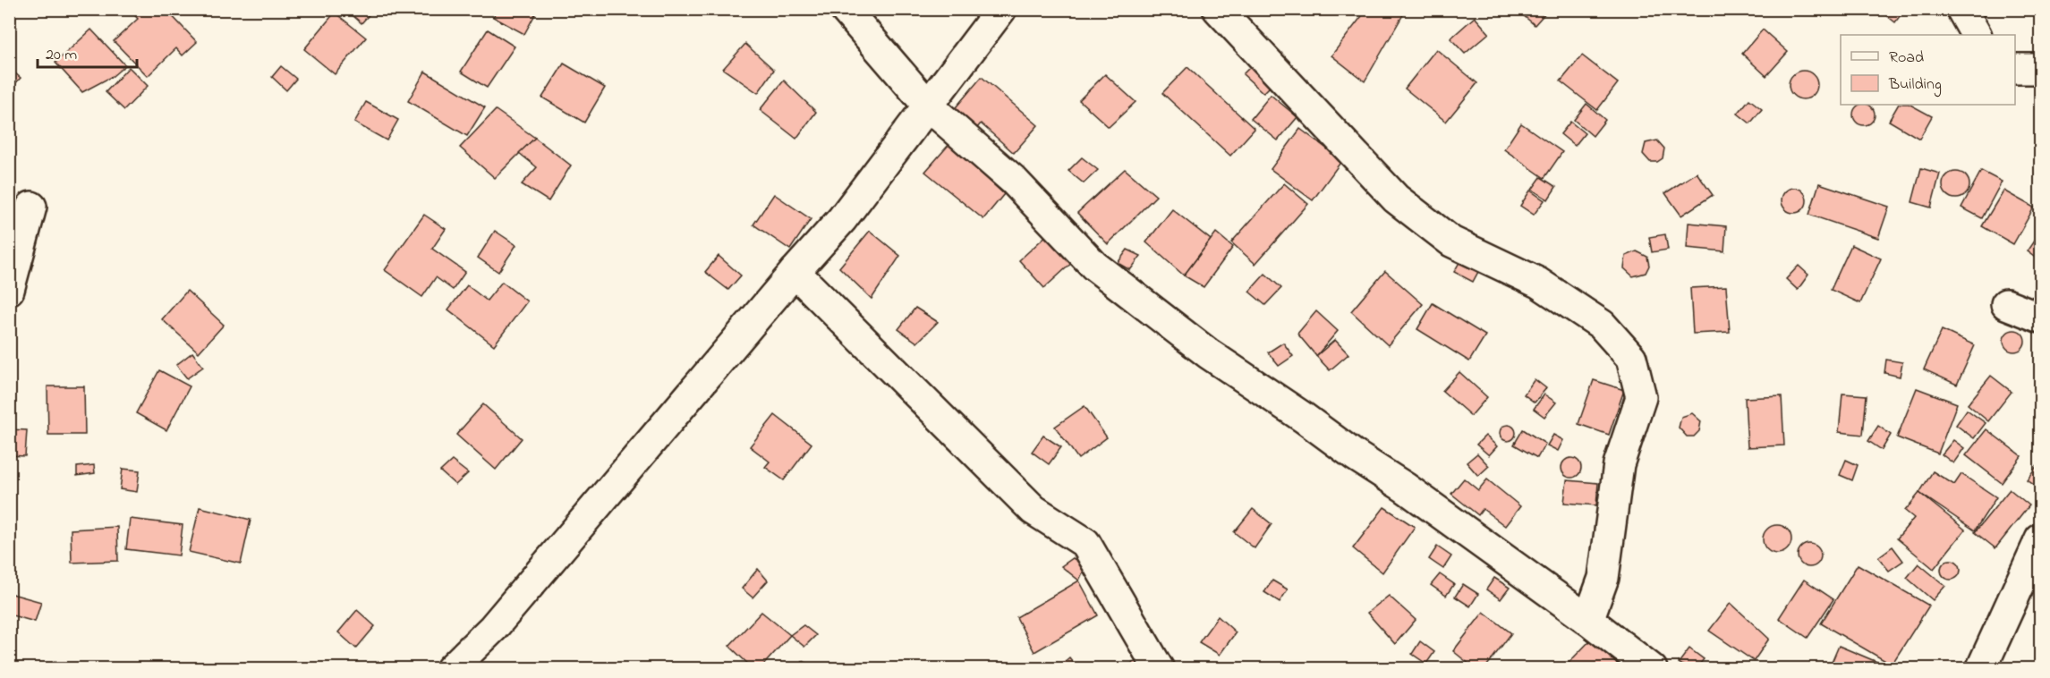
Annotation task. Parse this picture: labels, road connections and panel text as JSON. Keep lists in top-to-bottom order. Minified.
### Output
{"legend":["Road","Building"],"scale_bar":"20 m"}
